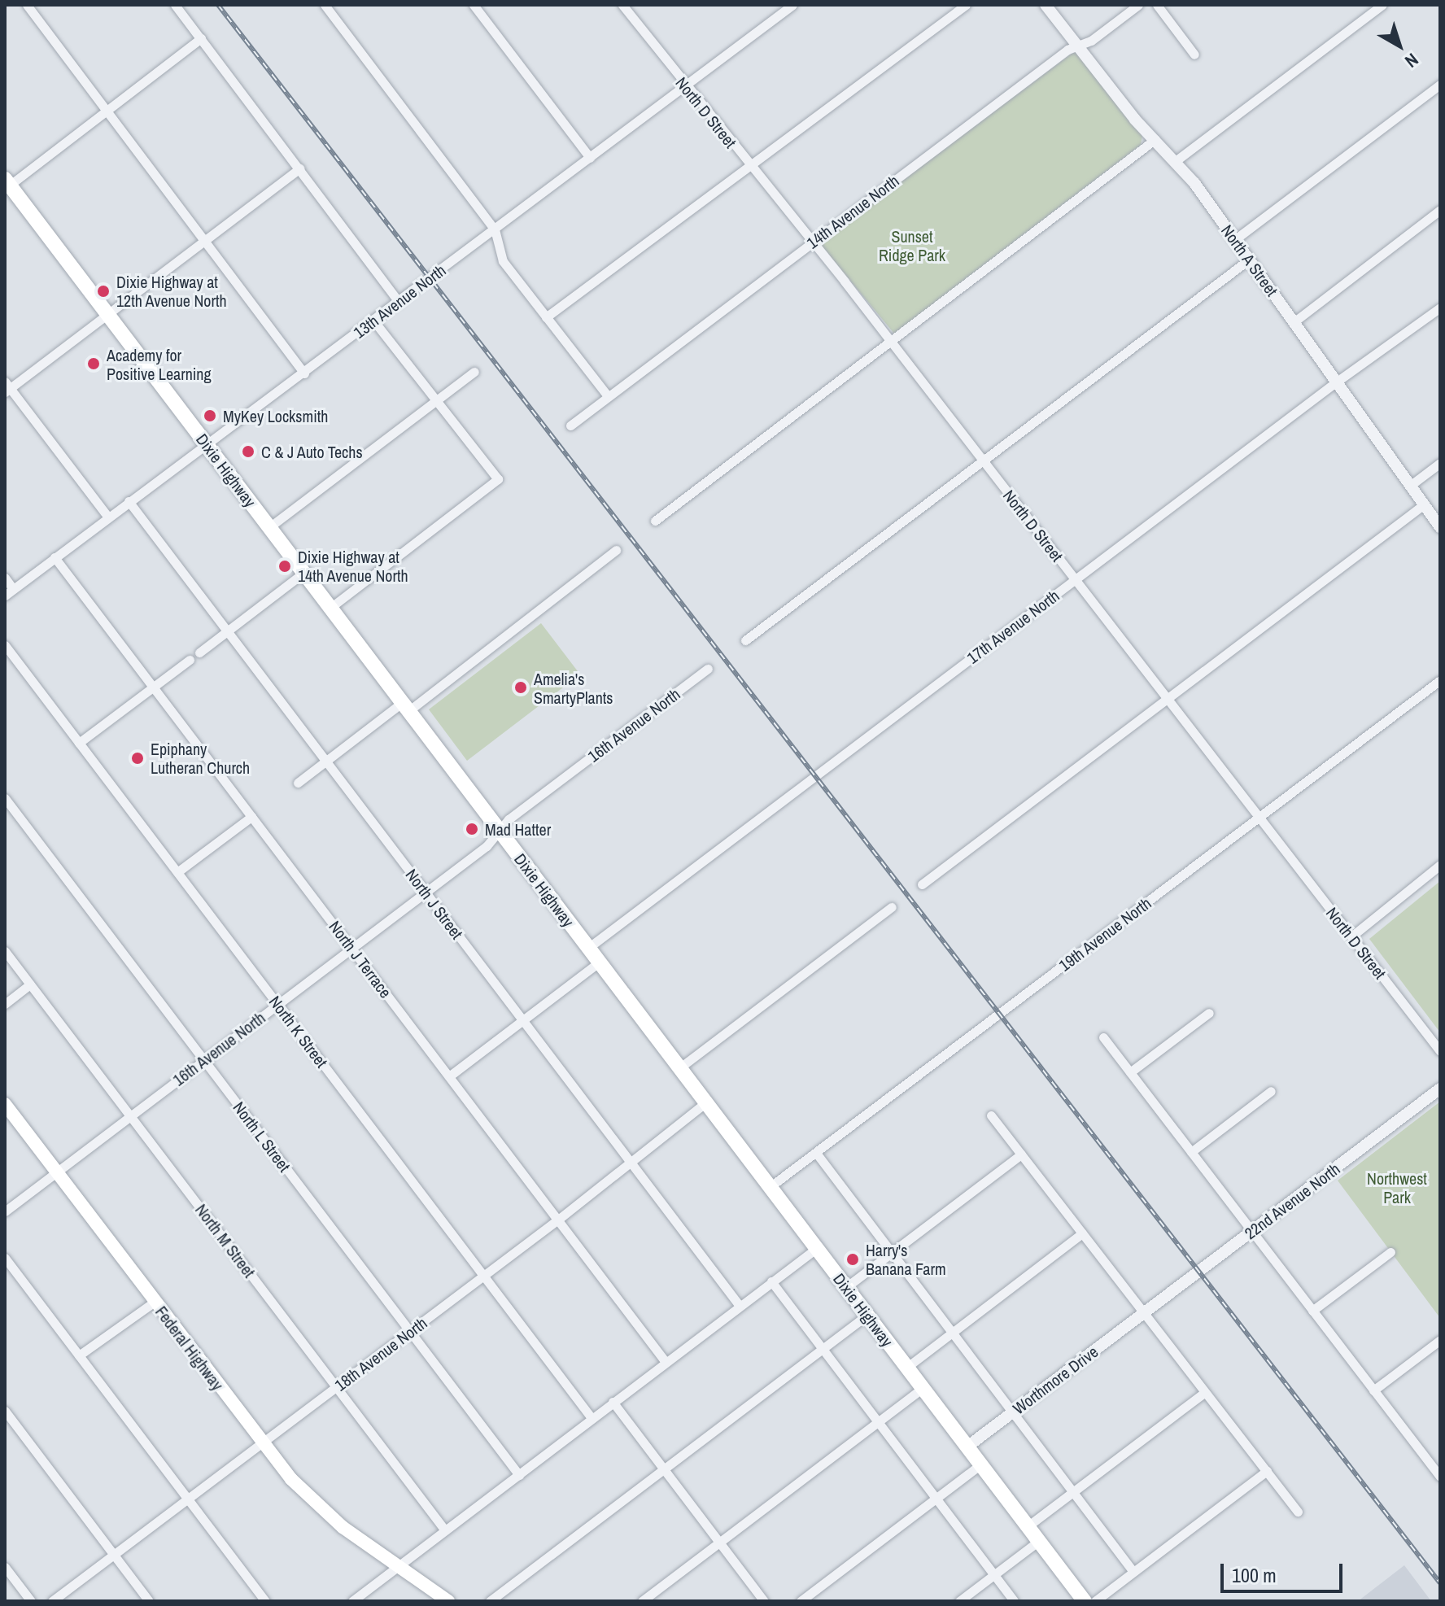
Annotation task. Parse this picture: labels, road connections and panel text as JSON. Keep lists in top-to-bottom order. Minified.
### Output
{"streets":{"main road":["Dixie Highway","Federal Highway"],"street":["North D Street","14th Avenue North","North A Street","13th Avenue North","17th Avenue North","16th Avenue North","North J Street","19th Avenue North","North J Terrace","North K Street","North L Street","22nd Avenue North","North M Street","18th Avenue North","Worthmore Drive"]},"crossings":[["North D Street","14th Avenue North"],["North D Street","13th Avenue North"],["North D Street","17th Avenue North"],["North D Street","19th Avenue North"],["14th Avenue North","North A Street"],["North A Street","17th Avenue North"],["13th Avenue North","Dixie Highway"],["13th Avenue North","North J Street"],["13th Avenue North","North J Terrace"],["Dixie Highway","17th Avenue North"],["Dixie Highway","16th Avenue North"],["Dixie Highway","19th Avenue North"],["Dixie Highway","18th Avenue North"],["Dixie Highway","Worthmore Drive"],["16th Avenue North","North J Street"],["16th Avenue North","North J Terrace"],["16th Avenue North","North K Street"],["16th Avenue North","North L Street"],["16th Avenue North","North M Street"],["16th Avenue North","Federal Highway"],["North J Street","18th Avenue North"],["North J Terrace","18th Avenue North"],["North K Street","18th Avenue North"],["North L Street","18th Avenue North"],["22nd Avenue North","Worthmore Drive"],["North M Street","18th Avenue North"],["Federal Highway","18th Avenue North"]],"parks":["Sunset Ridge Park","Northwest Park"],"places":["Dixie Highway at 12th Avenue North","Academy for Positive Learning","MyKey Locksmith","C & J Auto Techs","Dixie Highway at 14th Avenue North","Amelia's SmartyPlants","Epiphany Lutheran Church","Mad Hatter","Harry's Banana Farm"],"scale_bar":"100 m","north":"bottom right"}
